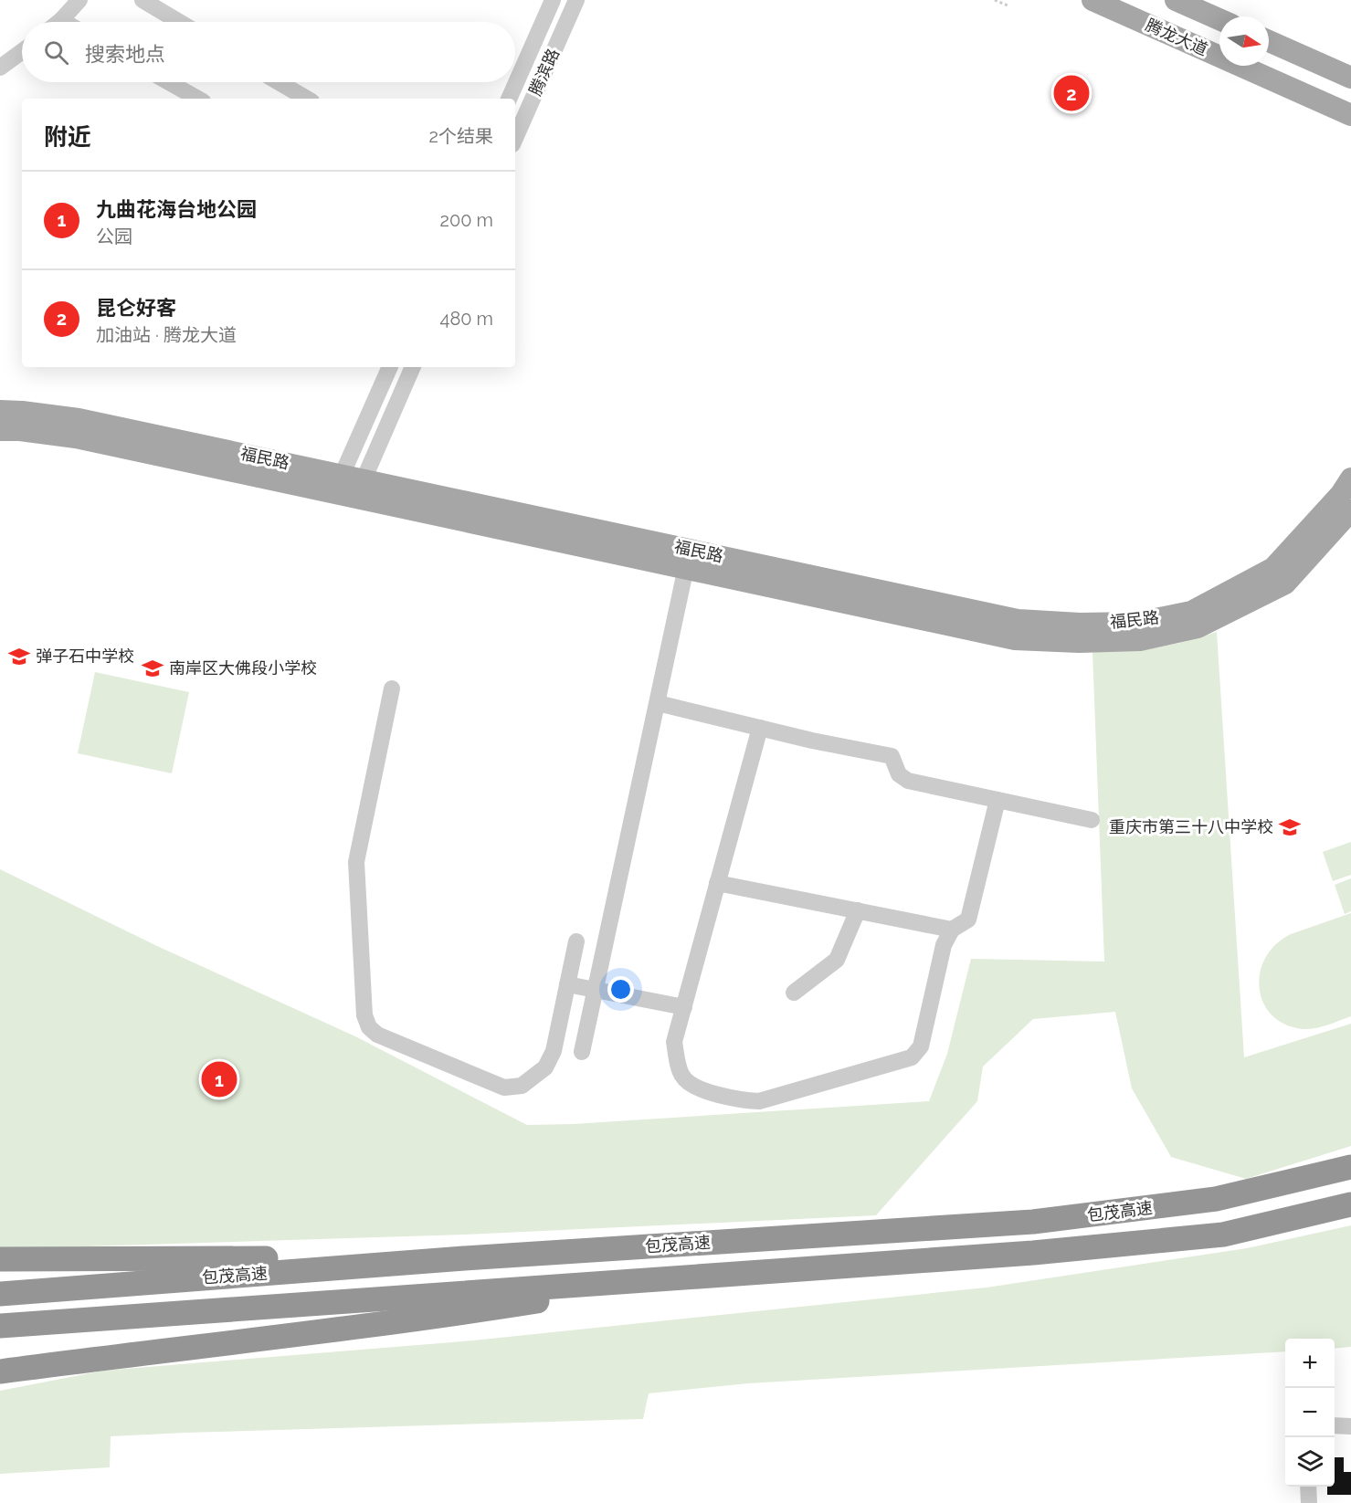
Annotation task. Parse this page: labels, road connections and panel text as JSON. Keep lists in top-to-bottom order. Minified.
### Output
{"streets":{"highway":["包茂高速"],"main road":["腾龙大道","福民路"],"street":["腾滨路"]},"places":{"school or university":["弹子石中学校","南岸区大佛段小学校","重庆市第三十八中学校"]},"north":"right","page":{"search":"搜索地点","pins":["2","1"],"heading":["附近","2个结果"],"list":[{"mark":"1","name":"九曲花海台地公园","note":"公园","value":"200 m"},{"mark":"2","name":"昆仑好客","note":"加油站 · 腾龙大道","value":"480 m"}],"map_buttons":["+","−"]}}
